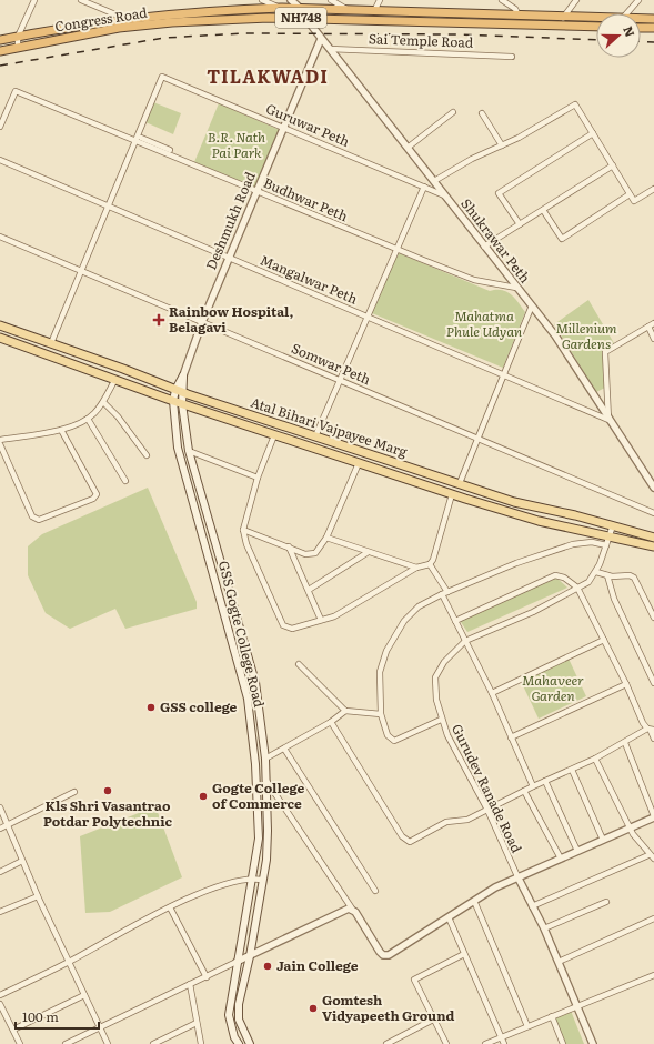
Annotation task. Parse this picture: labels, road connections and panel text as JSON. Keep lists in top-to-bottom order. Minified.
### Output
{"streets":{"highway":["NH748","Congress Road"],"main road":["Deshmukh Road","Atal Bihari Vajpayee Marg","GSS Gogte College Road"],"street":["Sai Temple Road","Guruwar Peth","Budhwar Peth","Shukrawar Peth","Mangalwar Peth","Somwar Peth","Gurudev Ranade Road"]},"crossings":[["Congress Road","Shukrawar Peth"],["Sai Temple Road","Shukrawar Peth"],["Guruwar Peth","Budhwar Peth"],["Guruwar Peth","Deshmukh Road"],["Guruwar Peth","Shukrawar Peth"],["Budhwar Peth","Deshmukh Road"],["Budhwar Peth","Shukrawar Peth"],["Deshmukh Road","Shukrawar Peth"],["Deshmukh Road","Mangalwar Peth"],["Deshmukh Road","Somwar Peth"],["Deshmukh Road","Atal Bihari Vajpayee Marg"],["Deshmukh Road","GSS Gogte College Road"],["Shukrawar Peth","Mangalwar Peth"],["Atal Bihari Vajpayee Marg","GSS Gogte College Road"],["Atal Bihari Vajpayee Marg","Gurudev Ranade Road"]],"districts":["TILAKWADI"],"parks":["B.R. Nath Pai Park","Mahatma Phule Udyan","Millenium Gardens","Mahaveer Garden"],"places":{"health":["Rainbow Hospital, Belagavi"],"other":["GSS college","Kls Shri Vasantrao Potdar Polytechnic","Gogte College of Commerce","Jain College","Gomtesh Vidyapeeth Ground"]},"scale_bar":"100 m","north":"right"}
